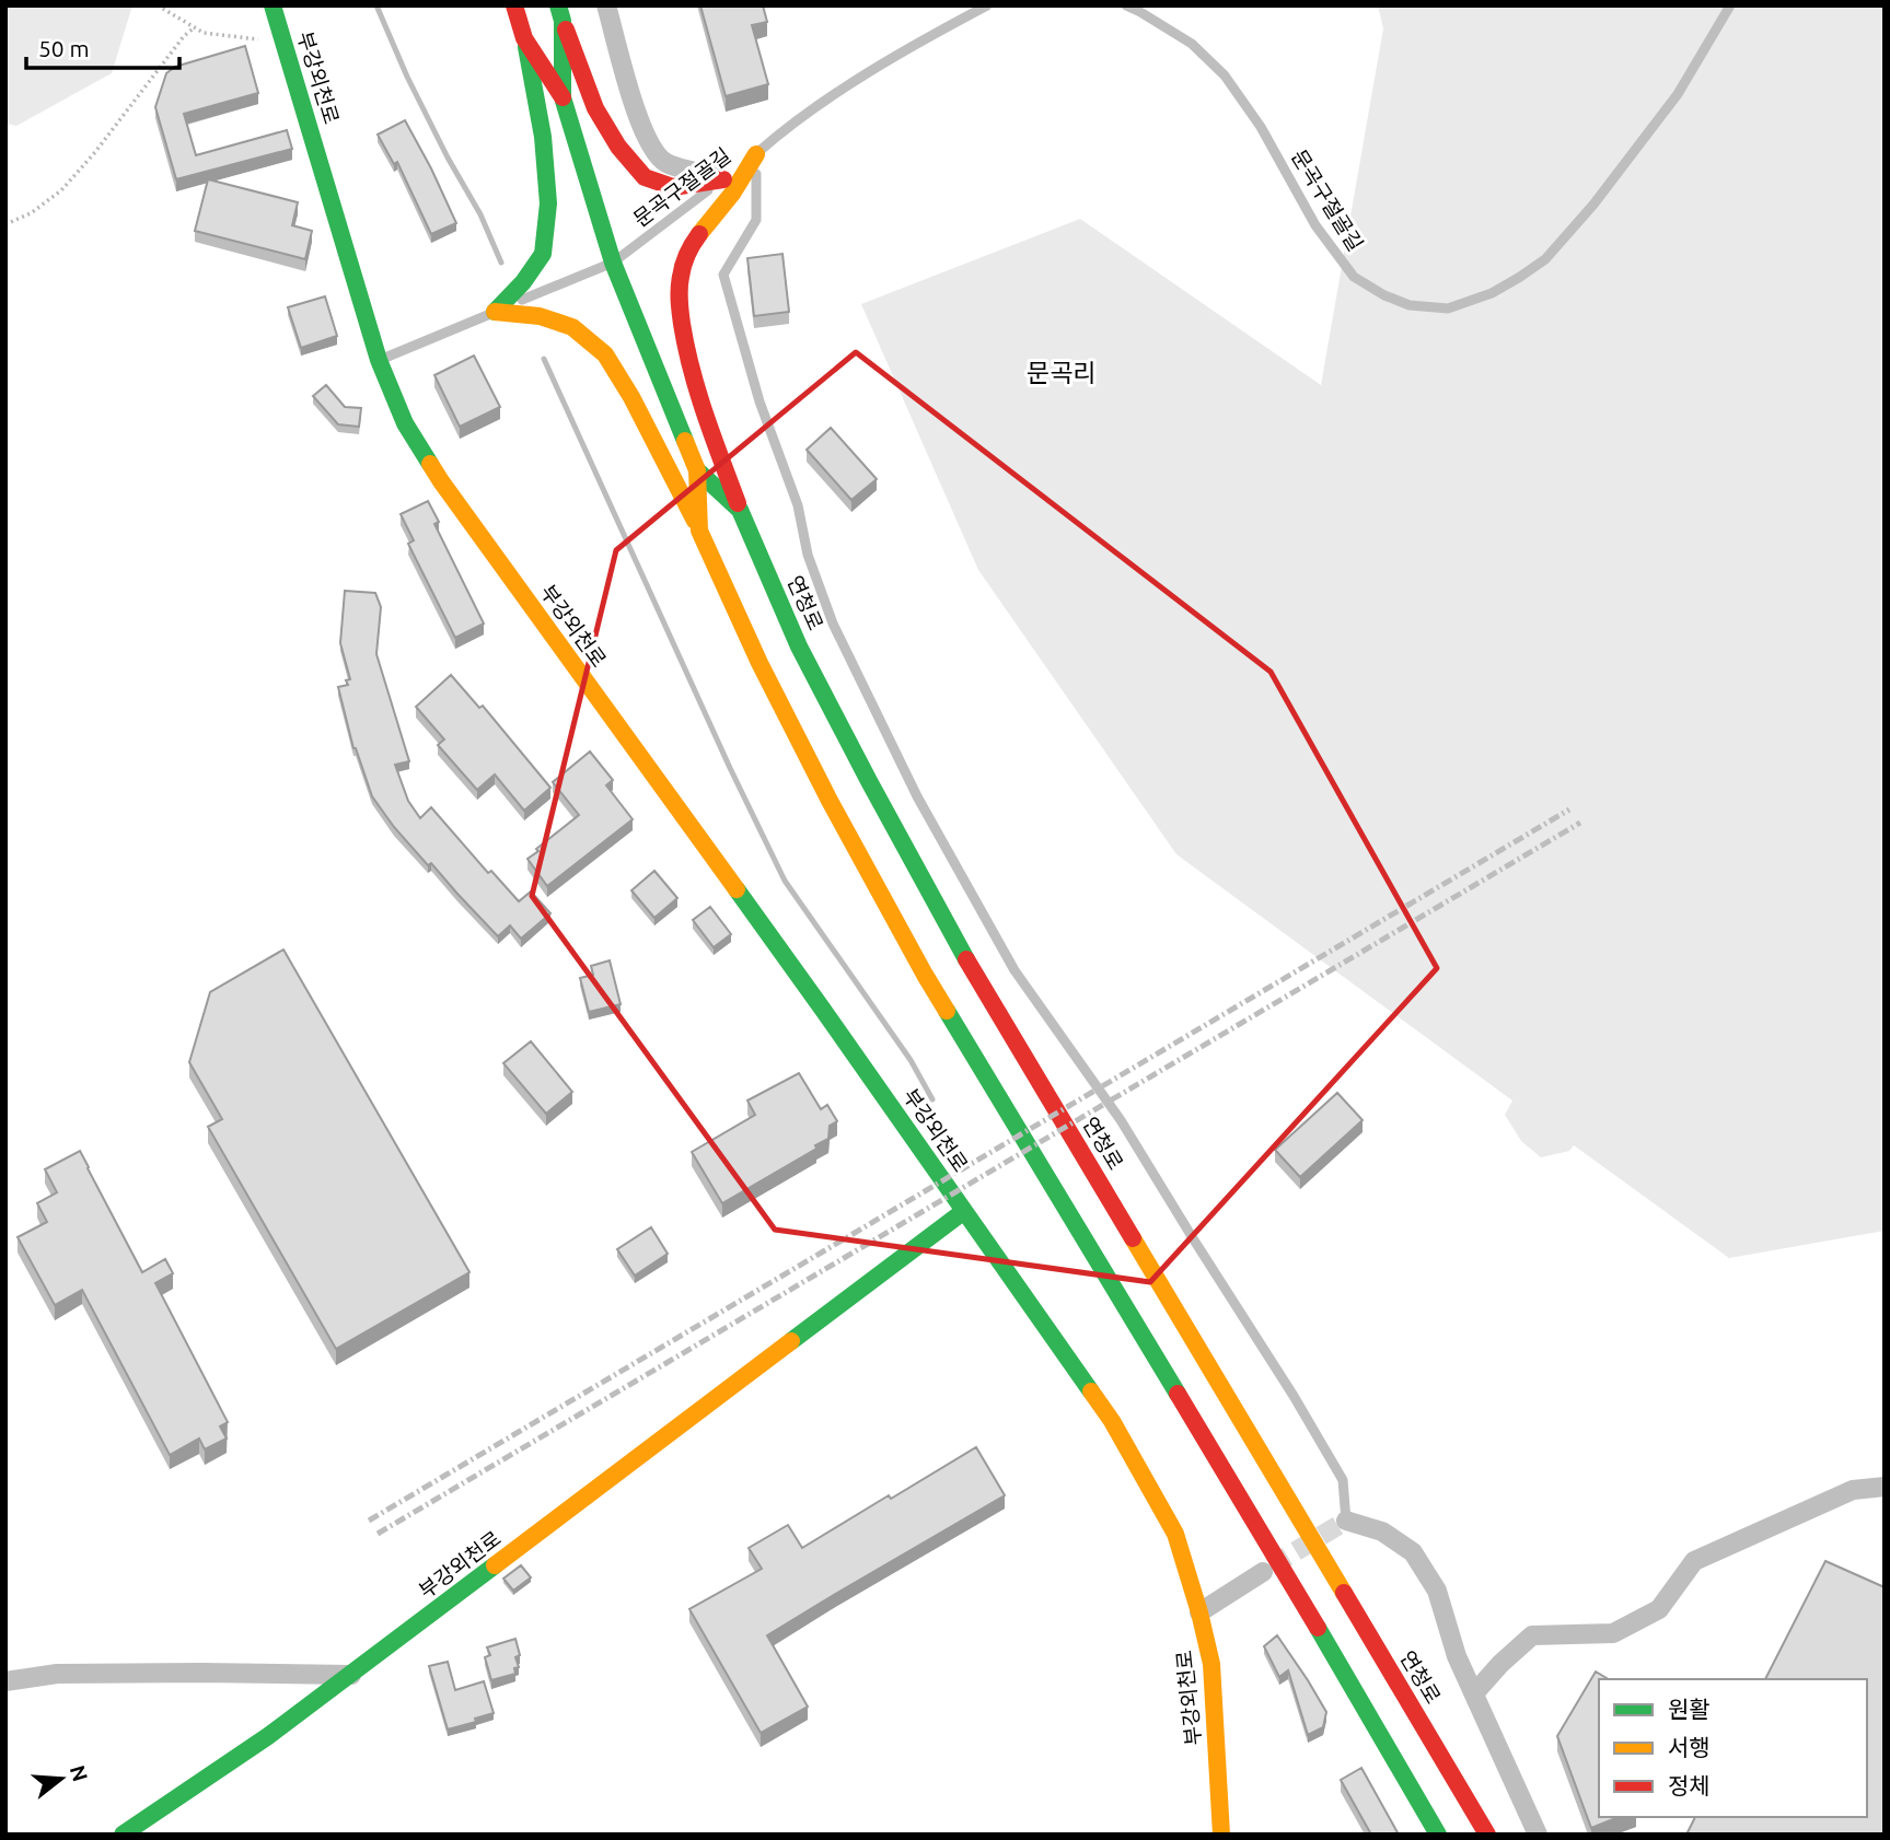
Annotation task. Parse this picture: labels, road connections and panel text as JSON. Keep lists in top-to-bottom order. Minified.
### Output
{"streets":{"main road":["부강외천로","연청로"],"lane":["문곡구절골길"]},"crossings":[["부강외천로","문곡구절골길"],["문곡구절골길","연청로"]],"districts":["문곡리"],"legend":["원활","서행","정체"],"scale_bar":"50 m","north":"right"}
